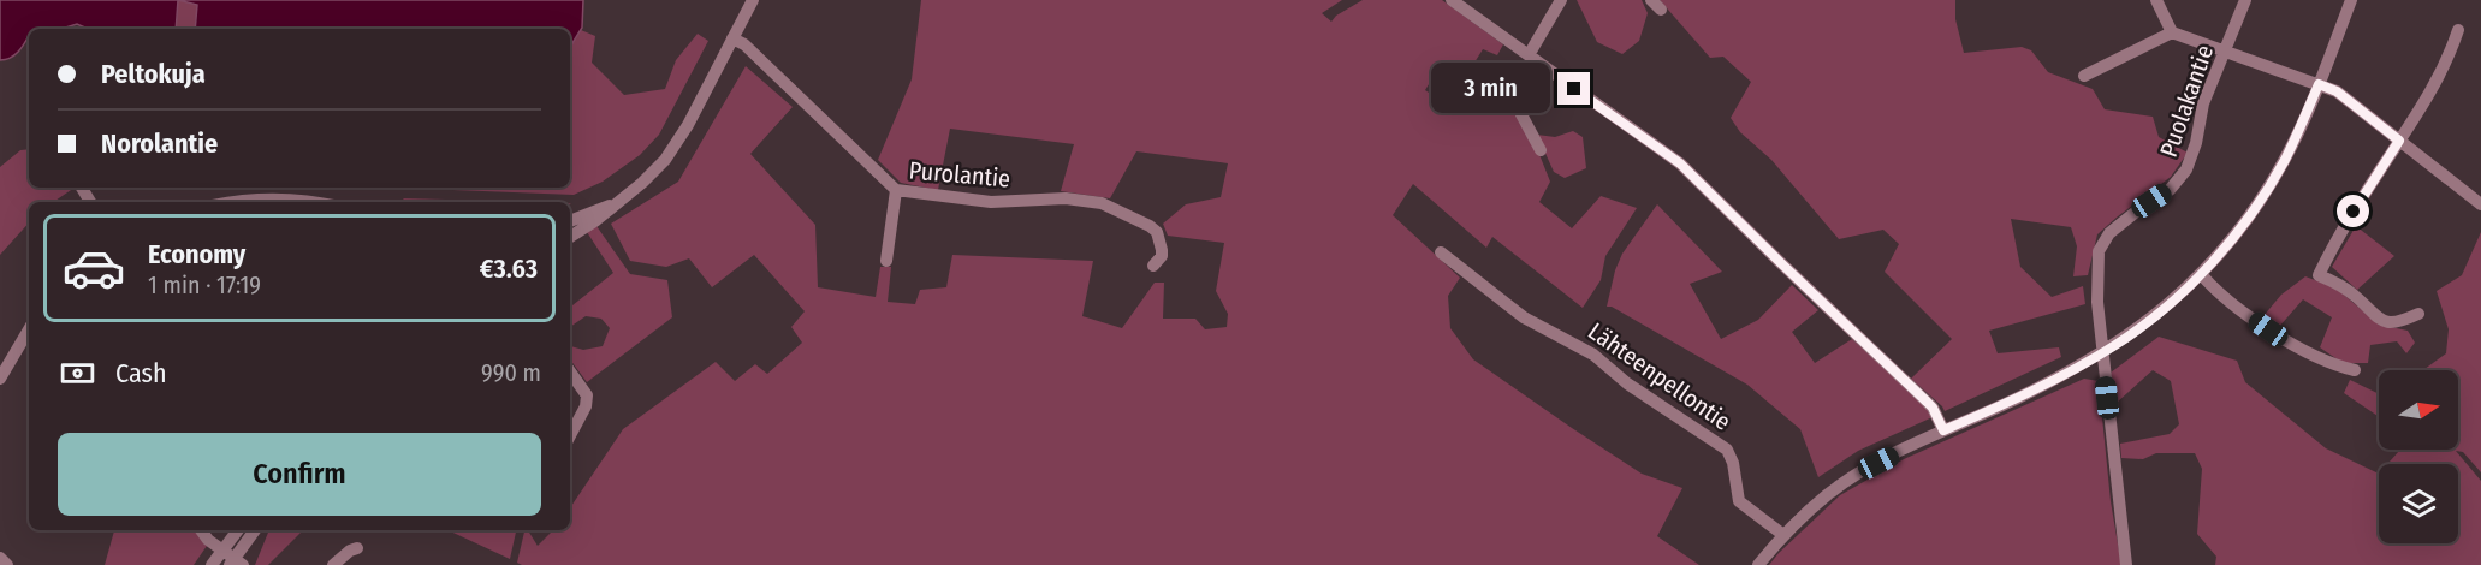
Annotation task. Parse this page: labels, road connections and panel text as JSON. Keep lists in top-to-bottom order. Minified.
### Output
{"streets":{"street":["Puolakantie","Purolantie","Lähteenpellontie"]},"north":"right","page":{"banner":["Peltokuja","Norolantie"],"bubble":"3 min","list":[{"name":"Economy","note":"1 min · 17:19","value":"€3.63"}],"pay":["Cash","990 m"],"buttons":"Confirm"}}
